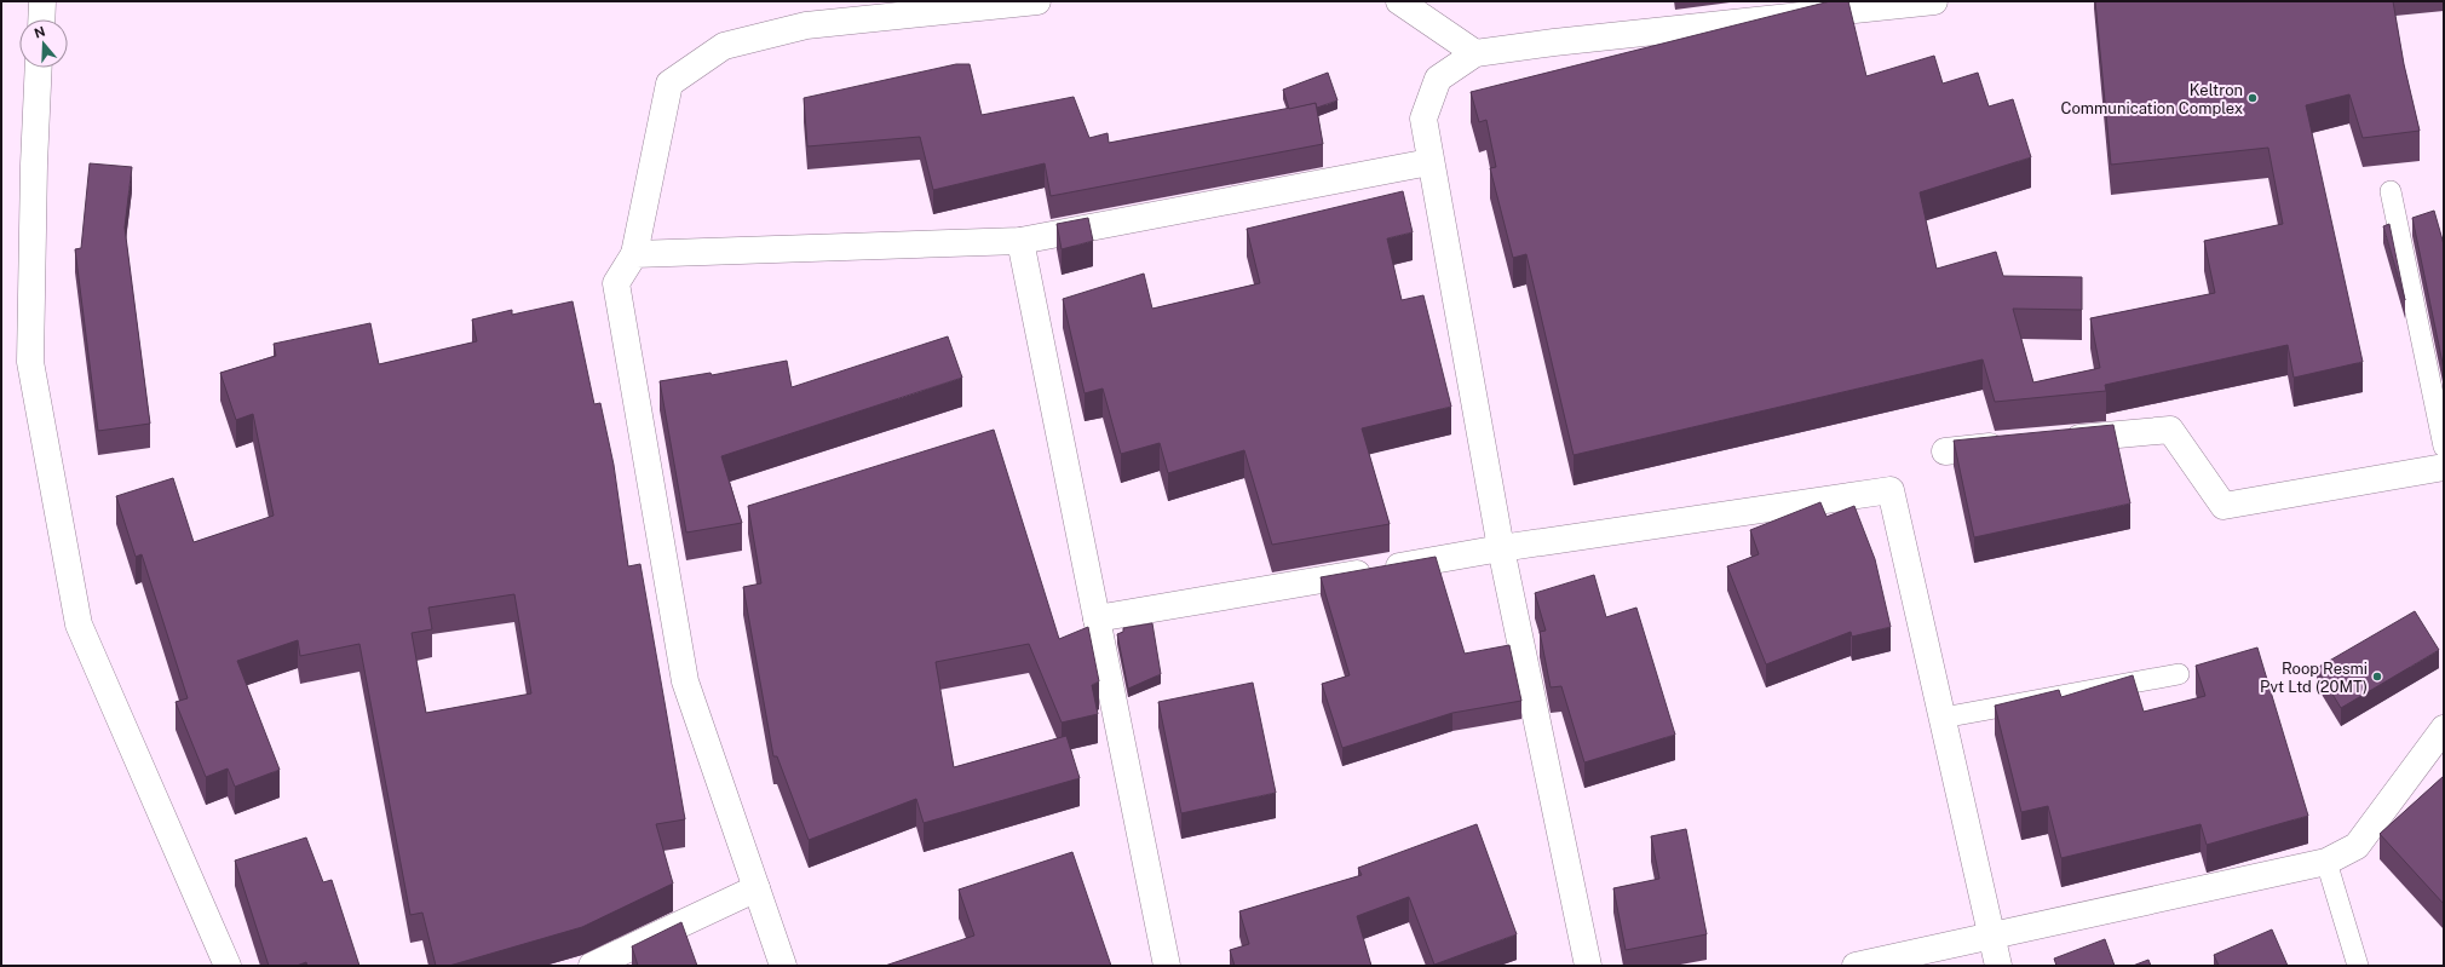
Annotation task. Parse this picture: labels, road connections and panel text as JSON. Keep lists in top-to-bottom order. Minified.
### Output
{"places":["Keltron Communication Complex","Roop Resmi Pvt Ltd (20MT)"],"north":"top"}
